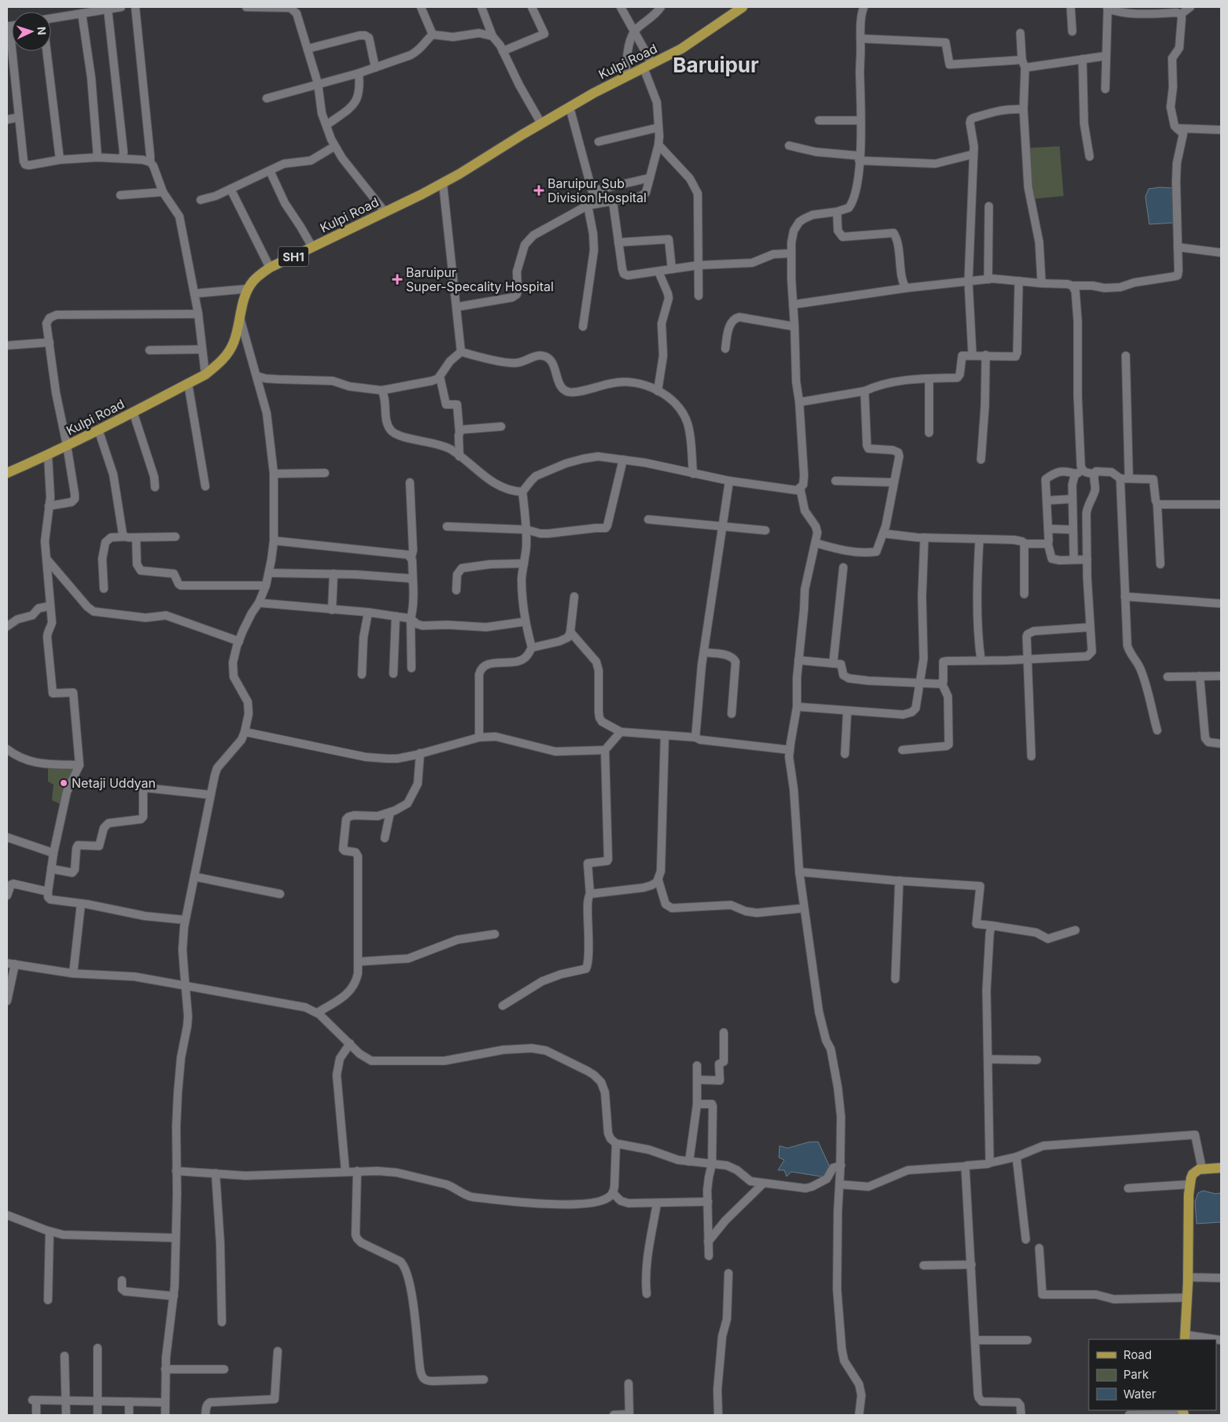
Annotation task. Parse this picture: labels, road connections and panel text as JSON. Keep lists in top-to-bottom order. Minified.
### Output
{"streets":{"main road":["Kulpi Road","SH1"]},"districts":["Baruipur"],"places":{"health":["Baruipur Sub Division Hospital","Baruipur Super-Specality Hospital"],"other":["Netaji Uddyan"]},"legend":["Road","Park","Water"],"north":"right"}
